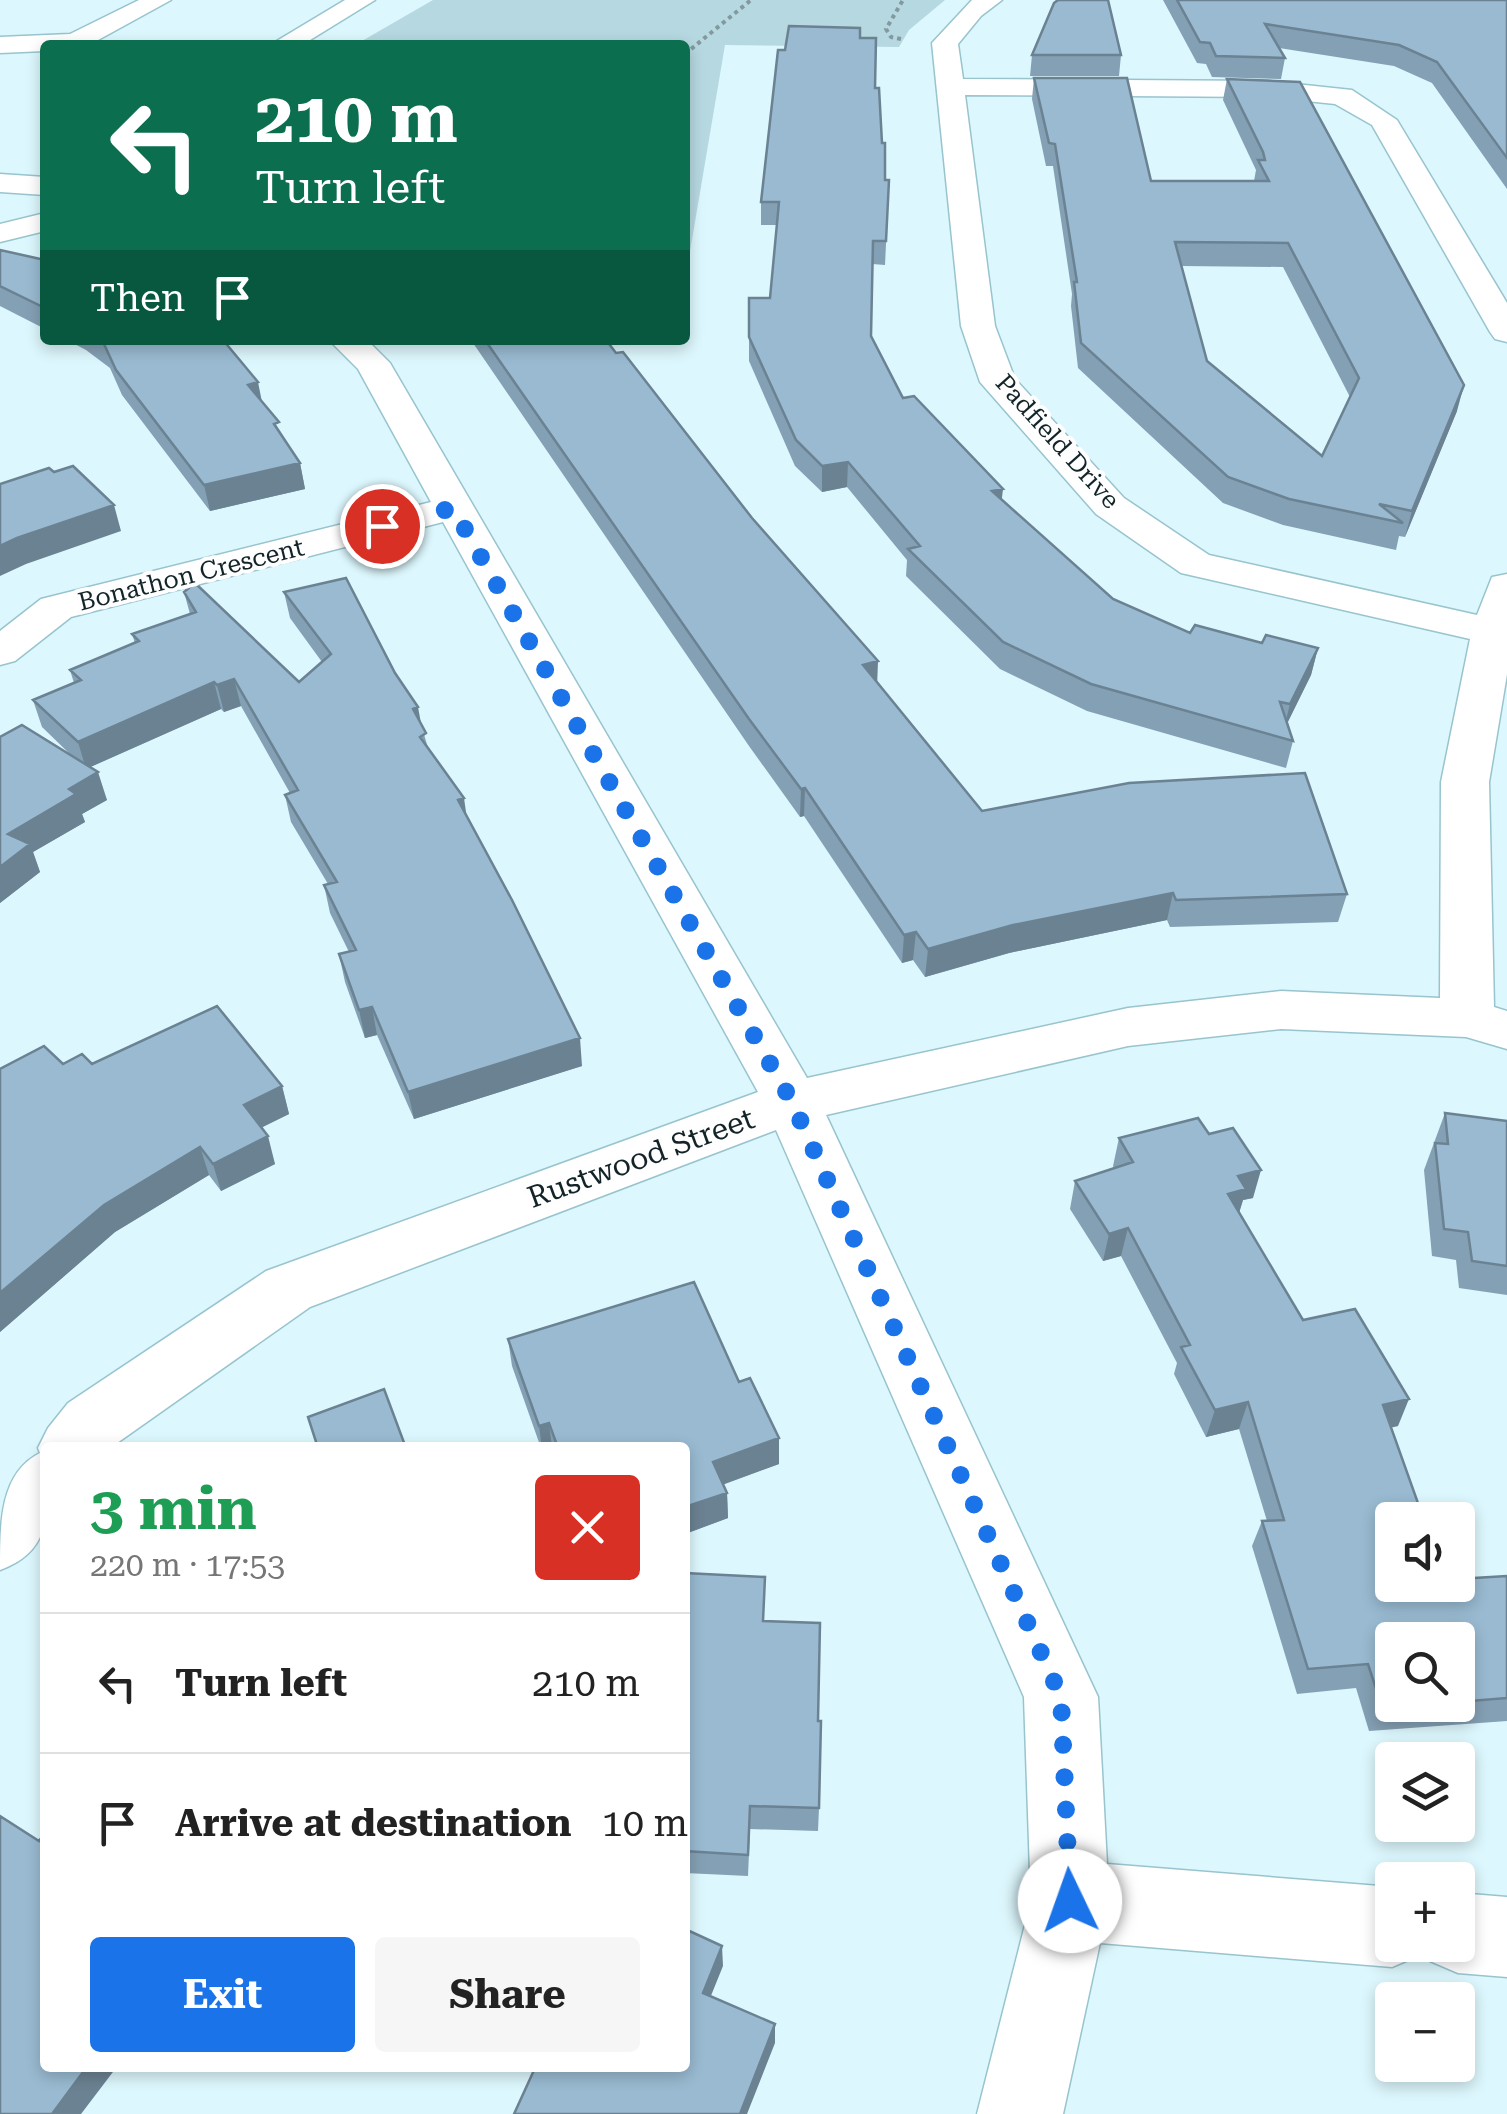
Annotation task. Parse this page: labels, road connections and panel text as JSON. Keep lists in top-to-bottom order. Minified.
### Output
{"streets":{"street":["Padfield Drive","Bonathon Crescent","Rustwood Street"]},"page":{"turn":["210 m","Turn left"],"then":"Then","heading":["3 min","220 m · 17:53"],"map_buttons":["+","−"],"list":[{"name":"Turn left","value":"210 m"},{"name":"Arrive at destination","value":"10 m"}],"buttons":["Exit","Share"]}}
